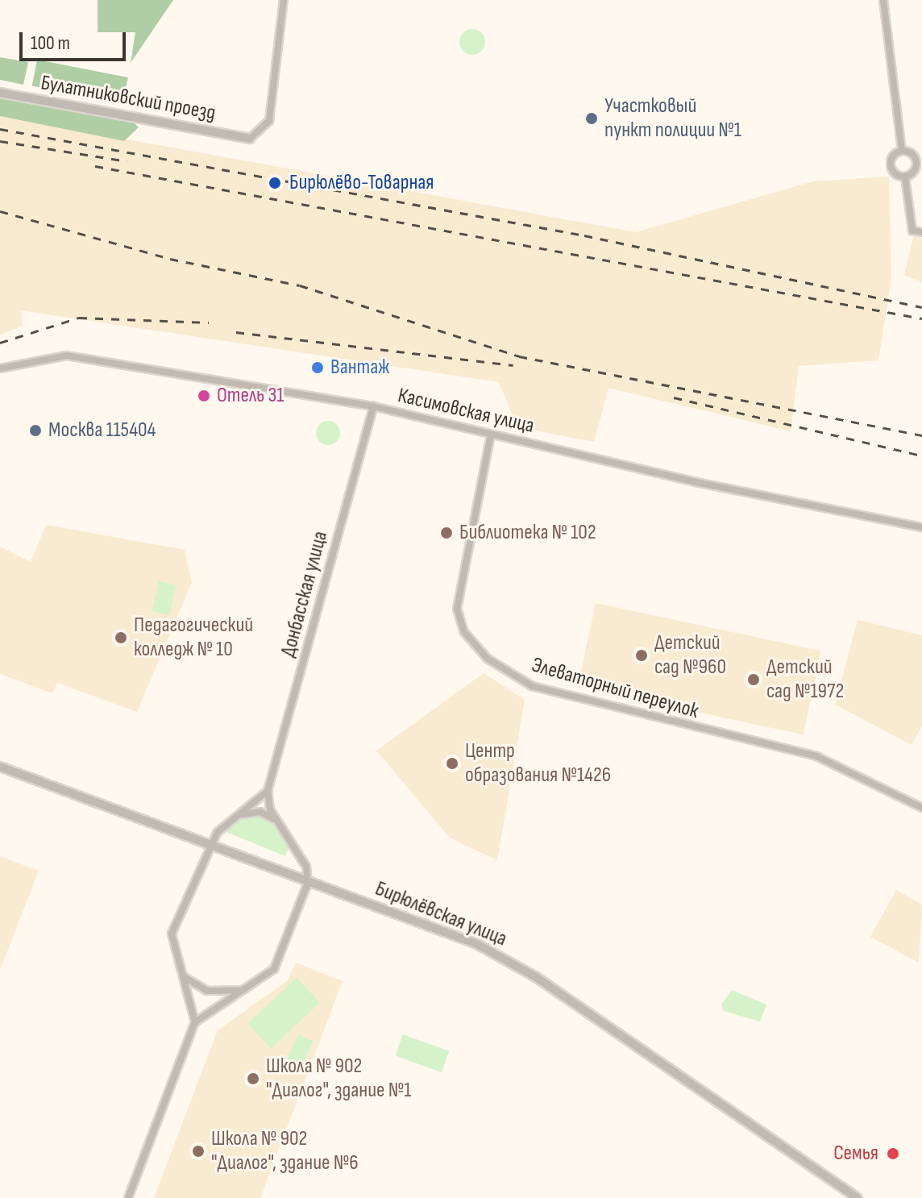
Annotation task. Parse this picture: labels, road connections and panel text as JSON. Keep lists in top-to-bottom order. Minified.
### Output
{"streets":{"street":["Булатниковский проезд","Касимовская улица","Донбасская улица","Элеваторный переулок","Бирюлёвская улица"]},"crossings":[["Касимовская улица","Донбасская улица"],["Касимовская улица","Элеваторный переулок"]],"places":["Участковый пункт полиции №1","Бирюлёво-Товарная","Вантаж","Отель 31","Москва 115404","Библиотека № 102","Педагогический колледж № 10","Детский сад №960","Детский сад №1972","Центр образования №1426","Школа № 902 \"Диалог\", здание №1","Школа № 902 \"Диалог\", здание №6","Семья"],"scale_bar":"100 m"}
